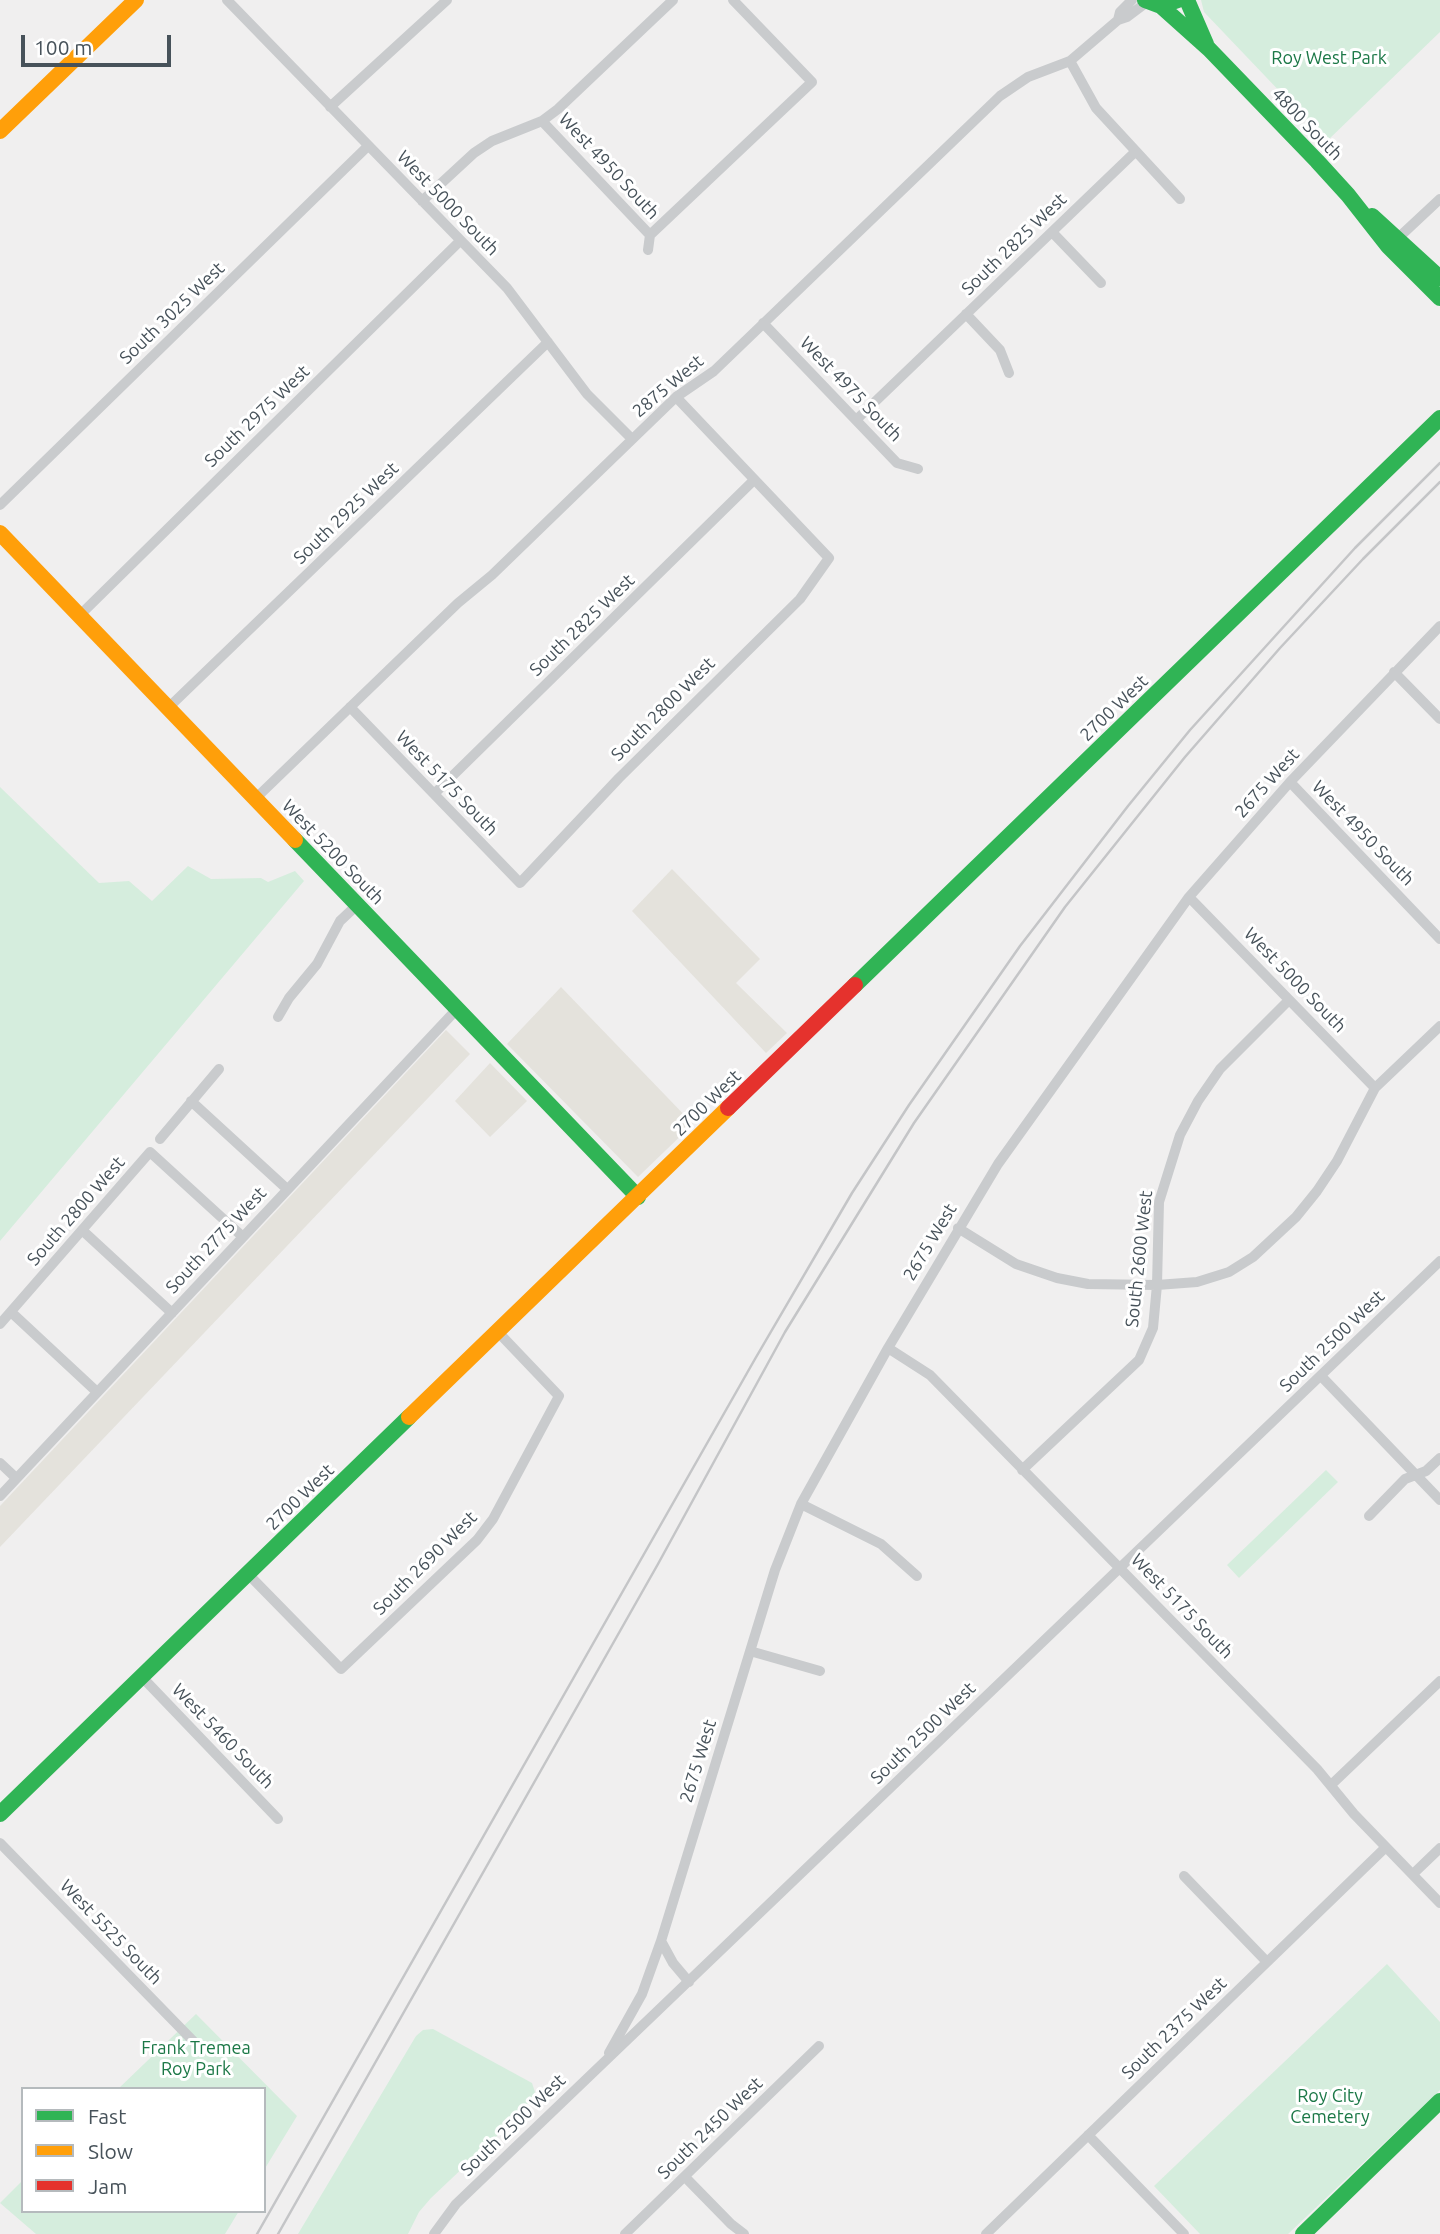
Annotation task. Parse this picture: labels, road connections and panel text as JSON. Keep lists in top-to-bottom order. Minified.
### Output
{"streets":{"street":["4800 South","West 4950 South","West 5000 South","South 2825 West","South 3025 West","2875 West","West 4975 South","South 2975 West","South 2925 West","2700 West","South 2800 West","West 5175 South","2675 West","West 5200 South","South 2775 West","South 2600 West","South 2500 West","South 2690 West","West 5460 South","West 5525 South","South 2375 West","South 2450 West"]},"crossings":[["4800 South","2875 West"],["West 4950 South","2675 West"],["West 5000 South","South 3025 West"],["West 5000 South","2875 West"],["West 5000 South","South 2975 West"],["West 5000 South","South 2925 West"],["West 5000 South","2675 West"],["West 5000 South","South 2600 West"],["South 2825 West","West 4975 South"],["South 2825 West","South 2800 West"],["South 2825 West","West 5175 South"],["2875 West","West 4975 South"],["2875 West","West 5175 South"],["2875 West","West 5200 South"],["South 2975 West","West 5200 South"],["South 2925 West","West 5200 South"],["2700 West","West 5200 South"],["2700 West","South 2690 West"],["2700 West","West 5460 South"],["South 2800 West","West 5175 South"],["South 2800 West","South 2775 West"],["West 5175 South","2675 West"],["West 5175 South","South 2600 West"],["West 5175 South","South 2500 West"],["West 5175 South","South 2375 West"],["2675 West","South 2500 West"],["West 5200 South","South 2775 West"]],"parks":["Roy West Park","Frank Tremea Roy Park","Roy City Cemetery"],"legend":["Fast","Slow","Jam"],"scale_bar":"100 m"}
